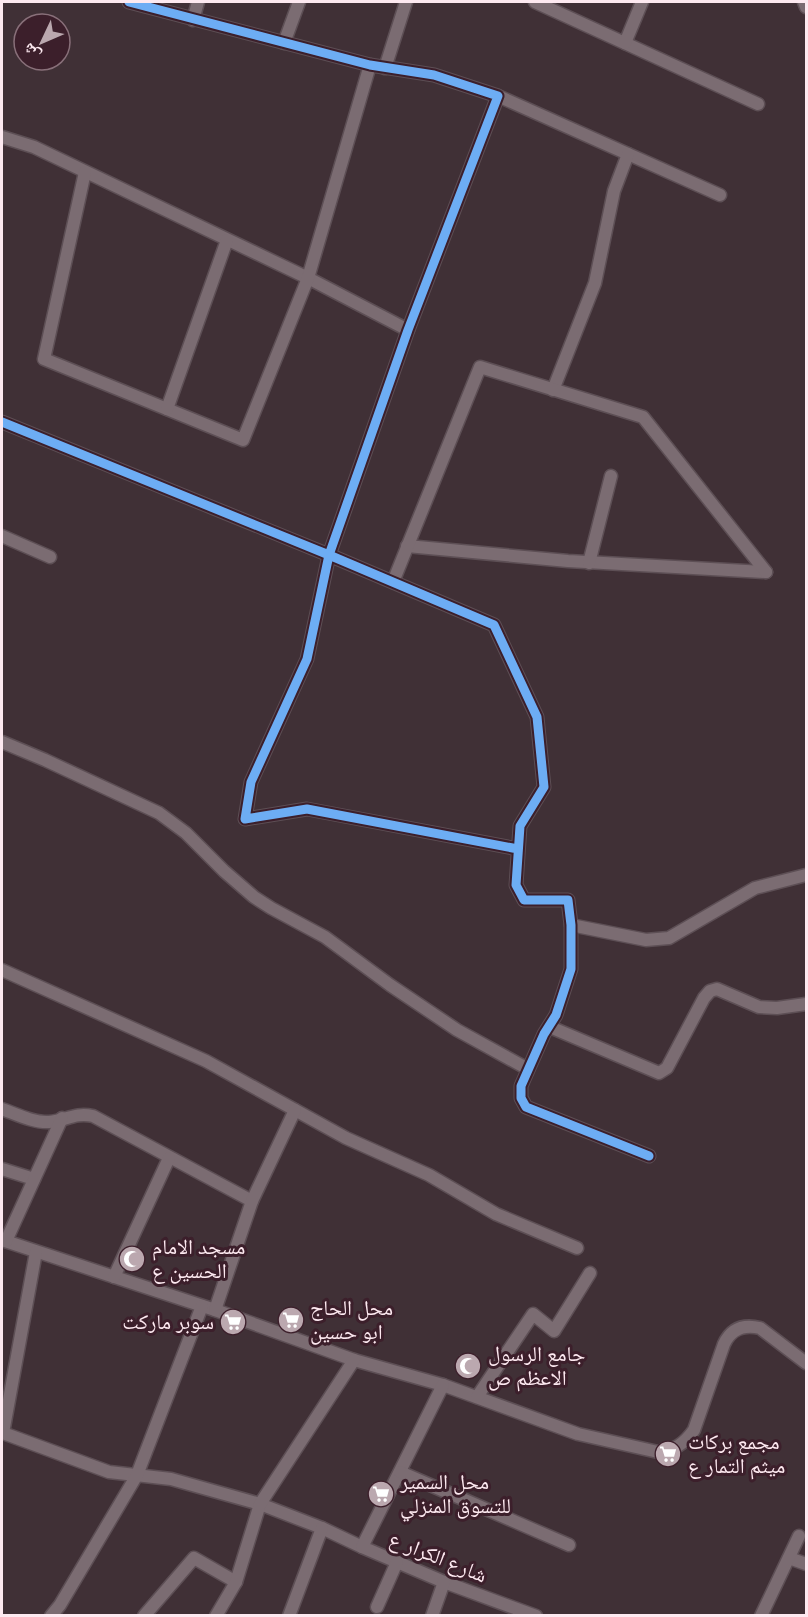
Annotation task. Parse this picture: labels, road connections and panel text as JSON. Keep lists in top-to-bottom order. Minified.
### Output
{"streets":{"street":["شارع الكرار ع"]},"places":{"mosque":["مسجد الامام الحسين ع","جامع الرسول الاعظم ص"],"supermarket":["محل الحاج ابو حسين","سوبر ماركت","مجمع بركات ميثم التمار ع","محل السمير للتسوق المنزلي"]},"north":"bottom left"}
